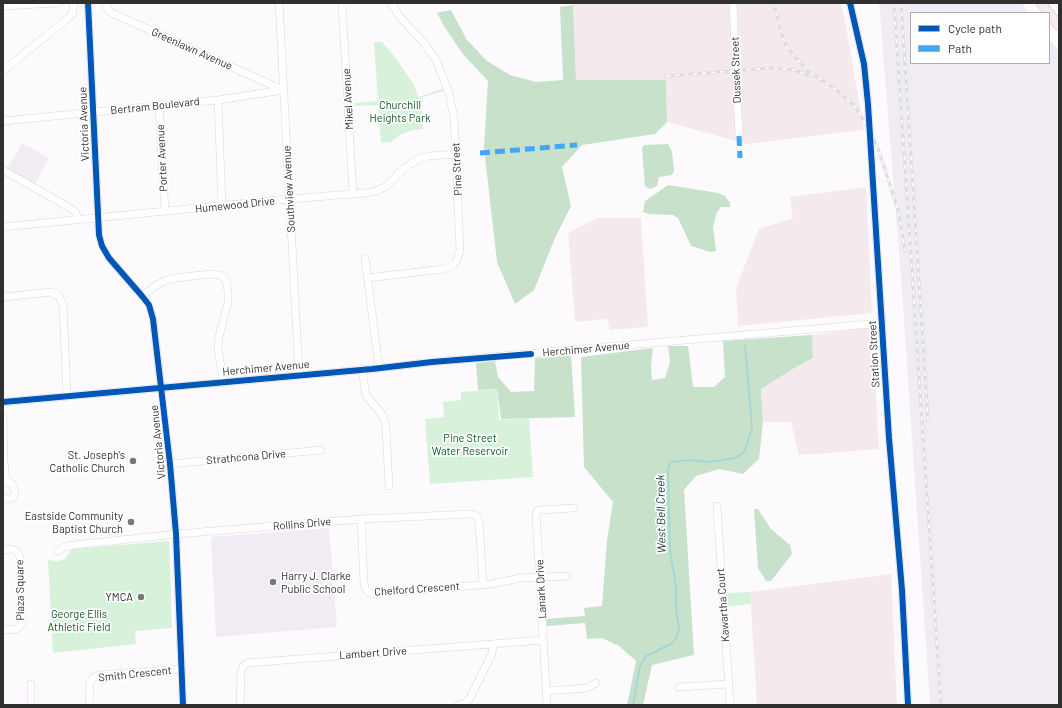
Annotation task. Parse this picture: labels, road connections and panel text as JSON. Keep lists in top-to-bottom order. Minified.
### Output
{"streets":{"street":["Greenlawn Avenue","Dussek Street","Mikel Avenue","Bertram Boulevard","Victoria Avenue","Porter Avenue","Pine Street","Southview Avenue","Humewood Drive","Herchimer Avenue","Station Street","Strathcona Drive","Rollins Drive","Chelford Crescent","Lanark Drive","Plaza Square","Kawartha Court","Lambert Drive","Smith Crescent"]},"crossings":[["Greenlawn Avenue","Bertram Boulevard"],["Greenlawn Avenue","Southview Avenue"],["Mikel Avenue","Humewood Drive"],["Bertram Boulevard","Victoria Avenue"],["Bertram Boulevard","Porter Avenue"],["Bertram Boulevard","Southview Avenue"],["Victoria Avenue","Humewood Drive"],["Victoria Avenue","Herchimer Avenue"],["Victoria Avenue","Strathcona Drive"],["Victoria Avenue","Rollins Drive"],["Victoria Avenue","Smith Crescent"],["Porter Avenue","Humewood Drive"],["Pine Street","Humewood Drive"],["Southview Avenue","Humewood Drive"],["Southview Avenue","Herchimer Avenue"],["Herchimer Avenue","Station Street"],["Rollins Drive","Chelford Crescent"],["Chelford Crescent","Lanark Drive"],["Lanark Drive","Lambert Drive"]],"water":["West Bell Creek"],"parks":["Churchill Heights Park","Pine Street Water Reservoir","George Ellis Athletic Field"],"places":["St. Joseph's Catholic Church","Eastside Community Baptist Church","Harry J. Clarke Public School","YMCA"],"legend":["Cycle path","Path"]}
